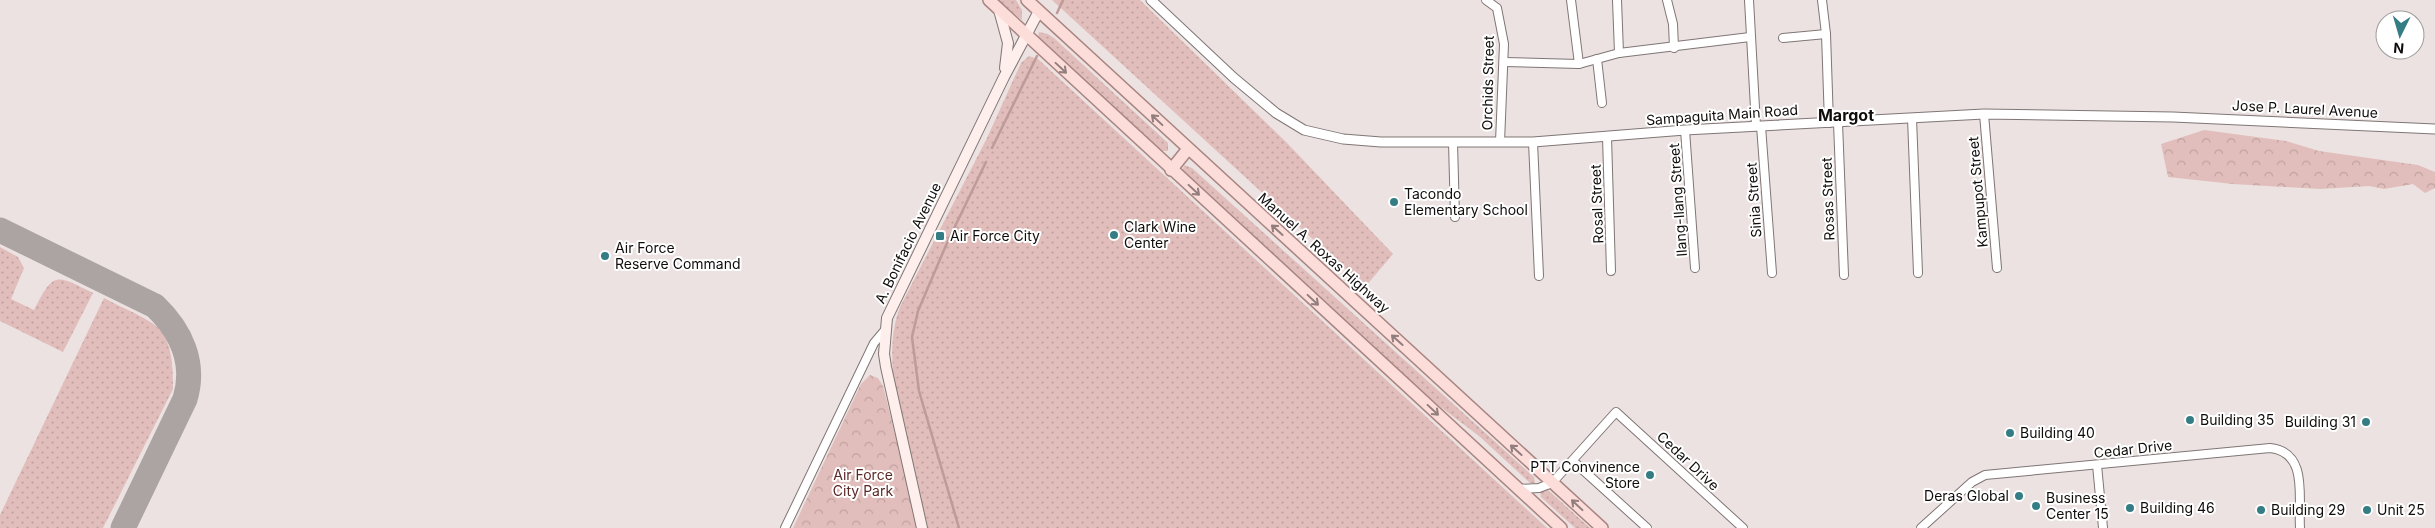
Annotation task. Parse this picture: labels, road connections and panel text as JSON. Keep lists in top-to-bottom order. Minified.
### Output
{"streets":{"main road":["A. Bonifacio Avenue","Manuel A. Roxas Highway"],"street":["Orchids Street","Jose P. Laurel Avenue","Sampaguita Main Road","Kampupot Street","Rosas Street","Ilang-Ilang Street","Sinia Street","Rosal Street","Cedar Drive"]},"crossings":[["Orchids Street","Sampaguita Main Road"],["Jose P. Laurel Avenue","Sampaguita Main Road"],["Sampaguita Main Road","Kampupot Street"],["Sampaguita Main Road","Rosas Street"],["Sampaguita Main Road","Ilang-Ilang Street"],["Sampaguita Main Road","Sinia Street"],["Sampaguita Main Road","Rosal Street"],["A. Bonifacio Avenue","Manuel A. Roxas Highway"]],"districts":["Margot"],"parks":["Air Force City Park"],"places":{"other":["Tacondo Elementary School","Clark Wine Center","Air Force Reserve Command","Building 35","Building 31","Building 40","PTT Convinence Store","Deras Global","Business Center 15","Building 46","Building 29","Unit 25"],"transit":["Air Force City"]},"north":"bottom"}
